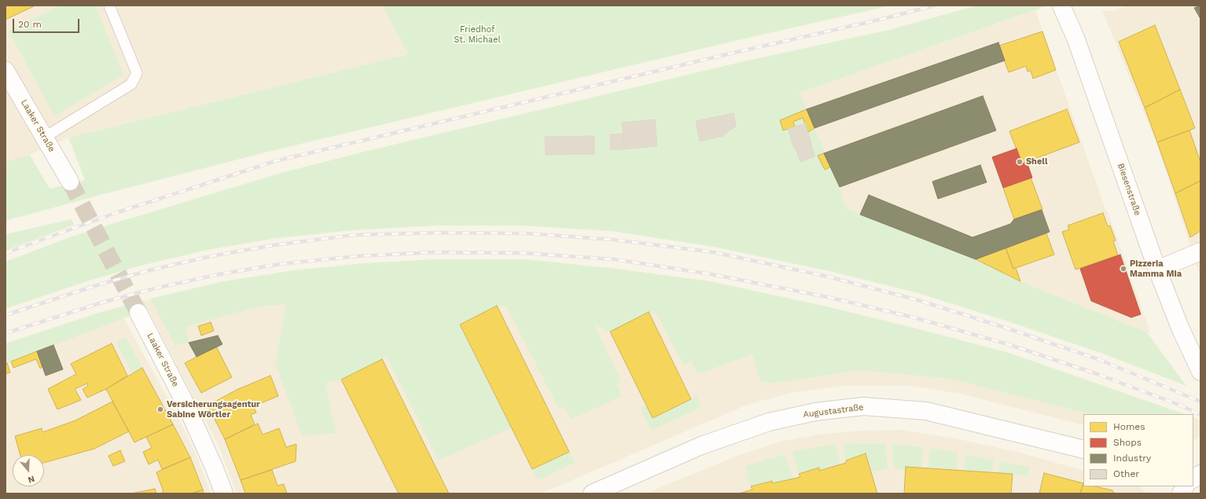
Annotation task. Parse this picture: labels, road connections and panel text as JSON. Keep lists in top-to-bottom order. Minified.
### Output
{"streets":{"street":["Laaker Straße","Biesenstraße","Augustastraße"]},"parks":["Friedhof St. Michael"],"places":["Shell","Pizzeria Mamma Mia","Versicherungsagentur Sabine Wörtler"],"legend":["Homes","Shops","Industry","Other"],"scale_bar":"20 m","north":"bottom"}
